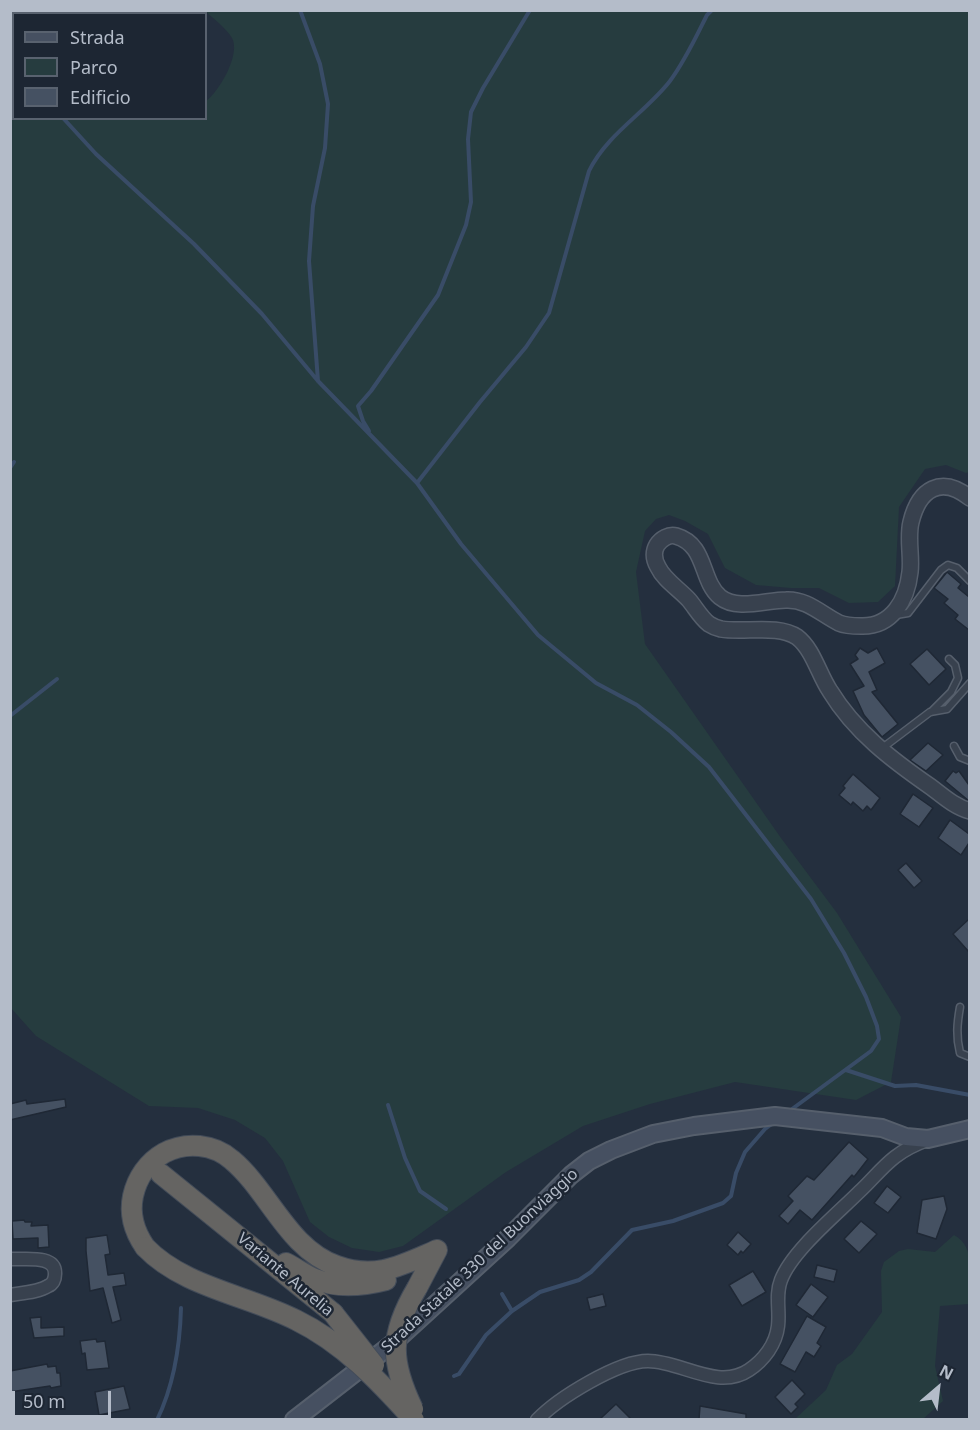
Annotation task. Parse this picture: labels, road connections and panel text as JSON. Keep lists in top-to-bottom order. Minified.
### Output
{"streets":{"highway":["Variante Aurelia"],"main road":["Strada Statale 330 del Buonviaggio"]},"legend":["Strada","Parco","Edificio"],"scale_bar":"50 m","north":"top right"}
